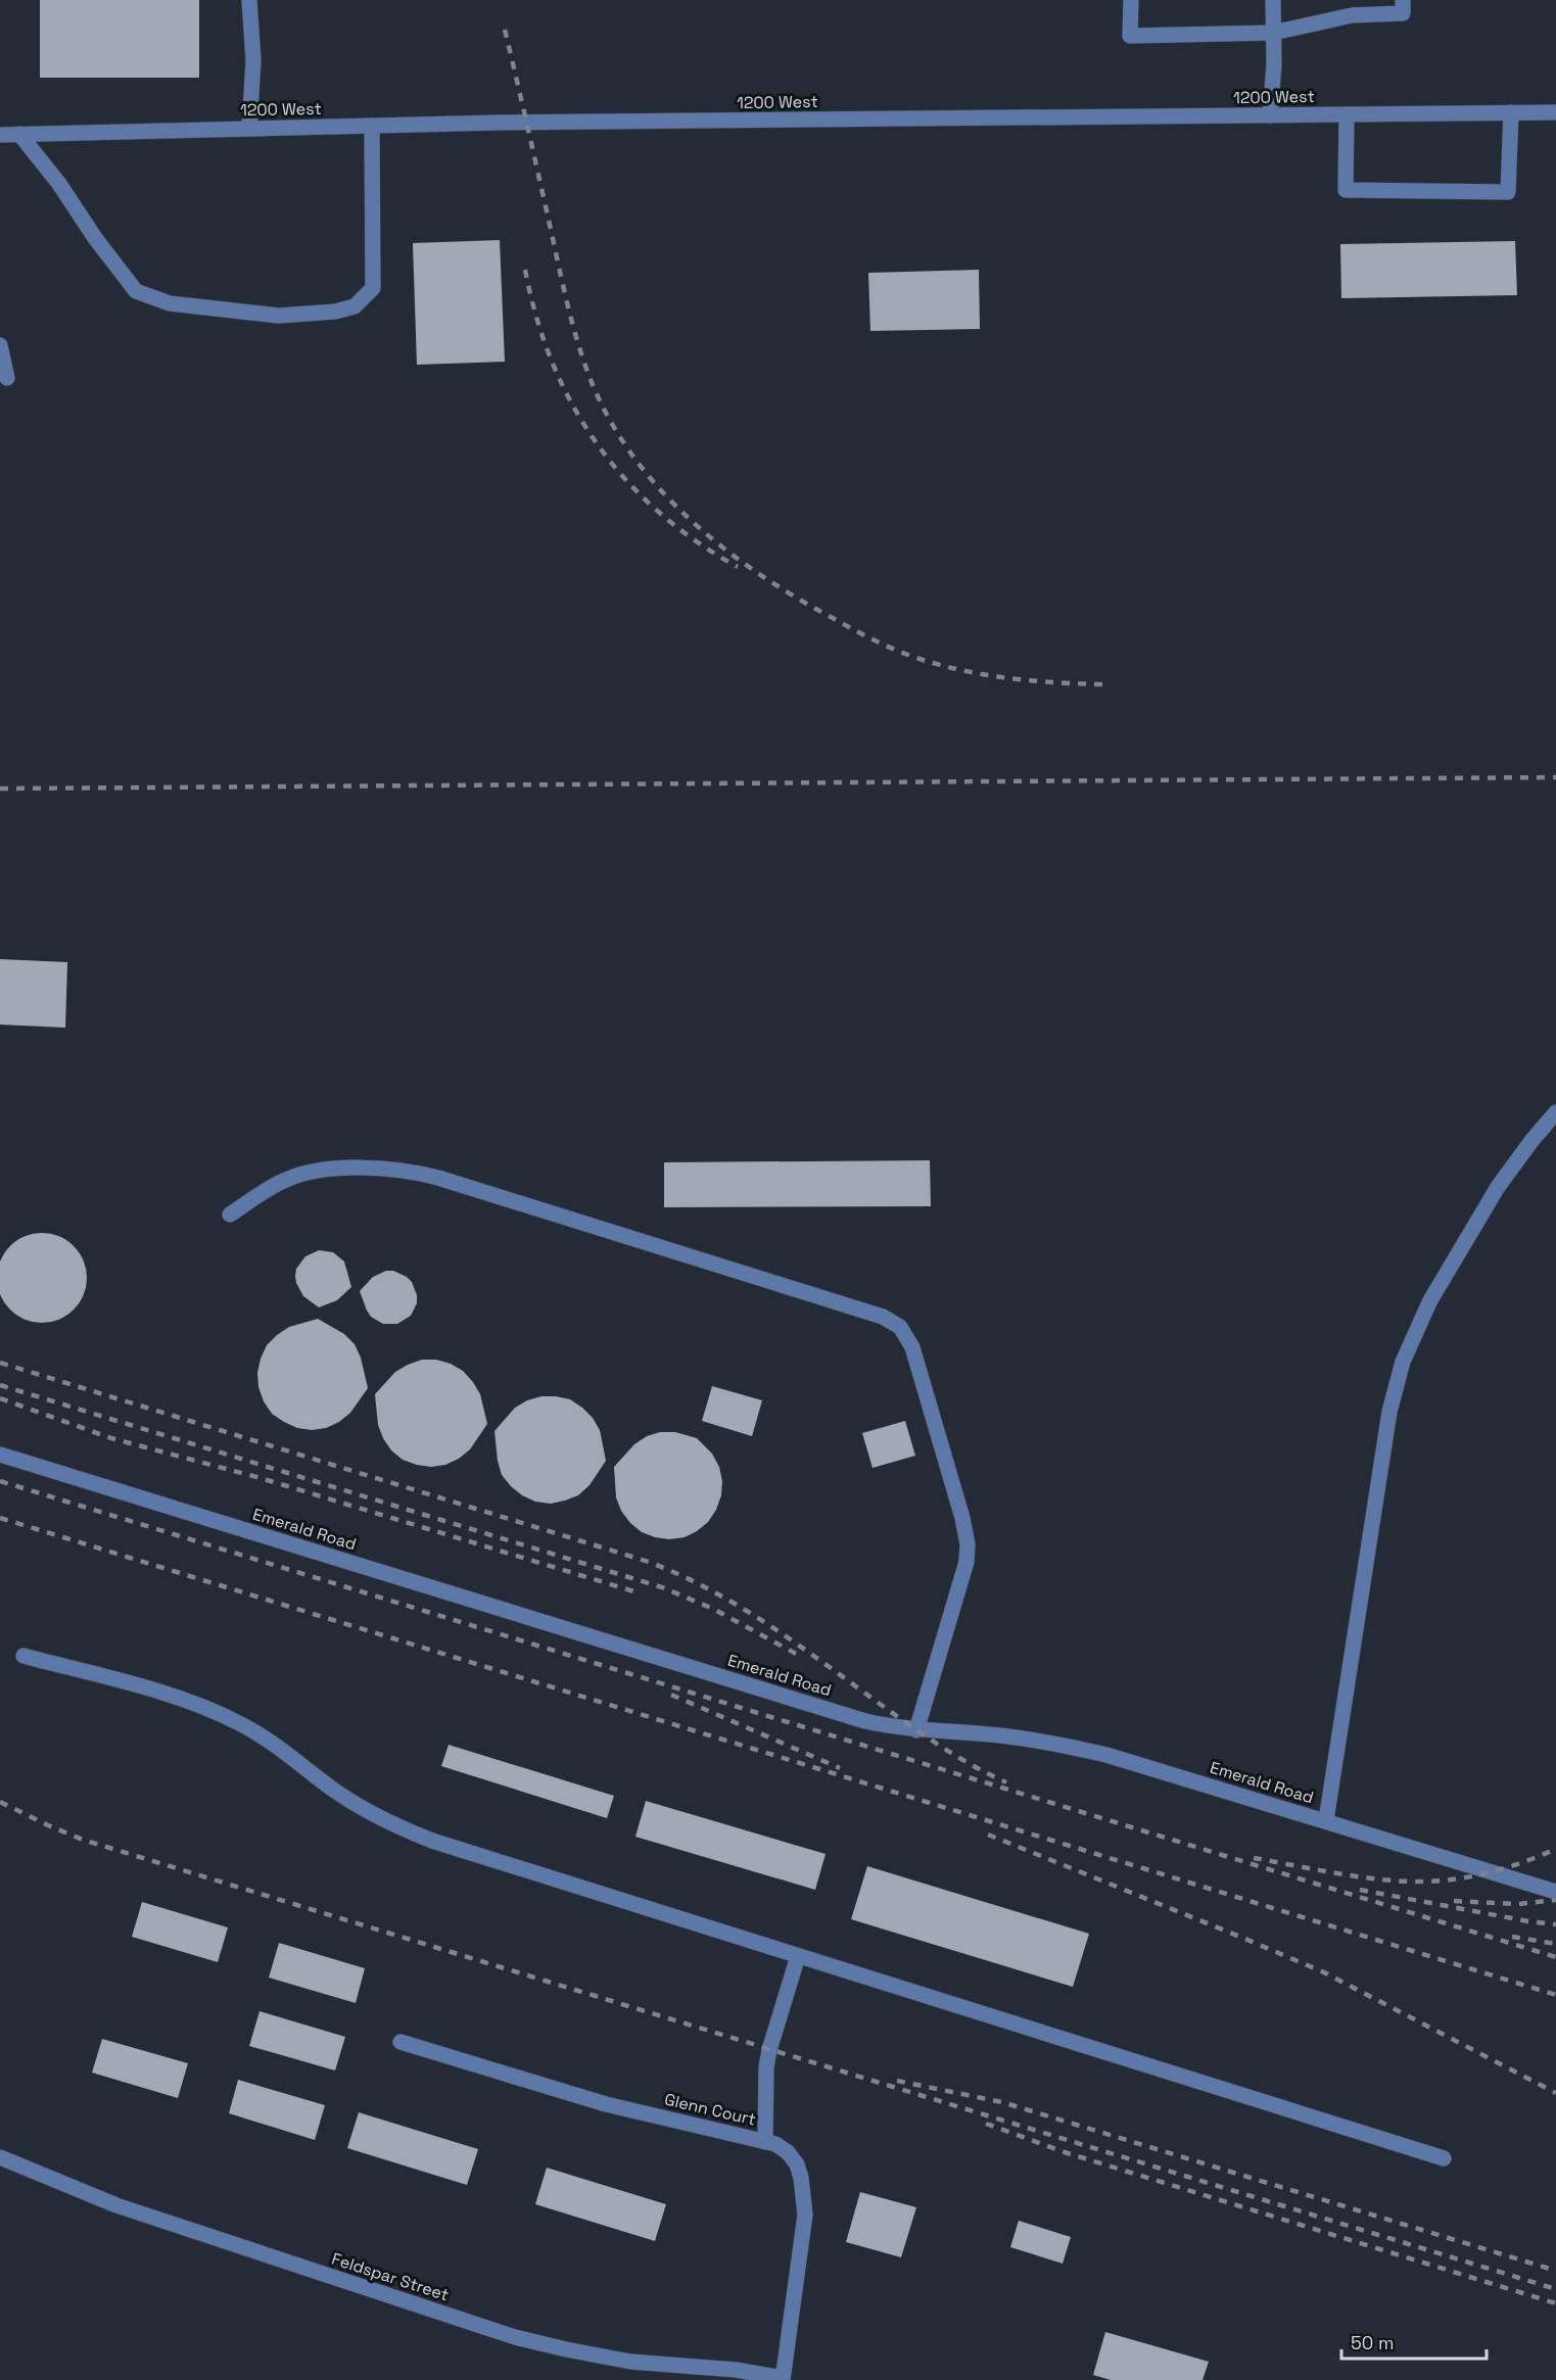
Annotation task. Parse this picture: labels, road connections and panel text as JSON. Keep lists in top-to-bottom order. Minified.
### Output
{"streets":{"street":["1200 West","Emerald Road","Glenn Court","Feldspar Street"]},"crossings":[["Glenn Court","Feldspar Street"]],"scale_bar":"50 m"}
